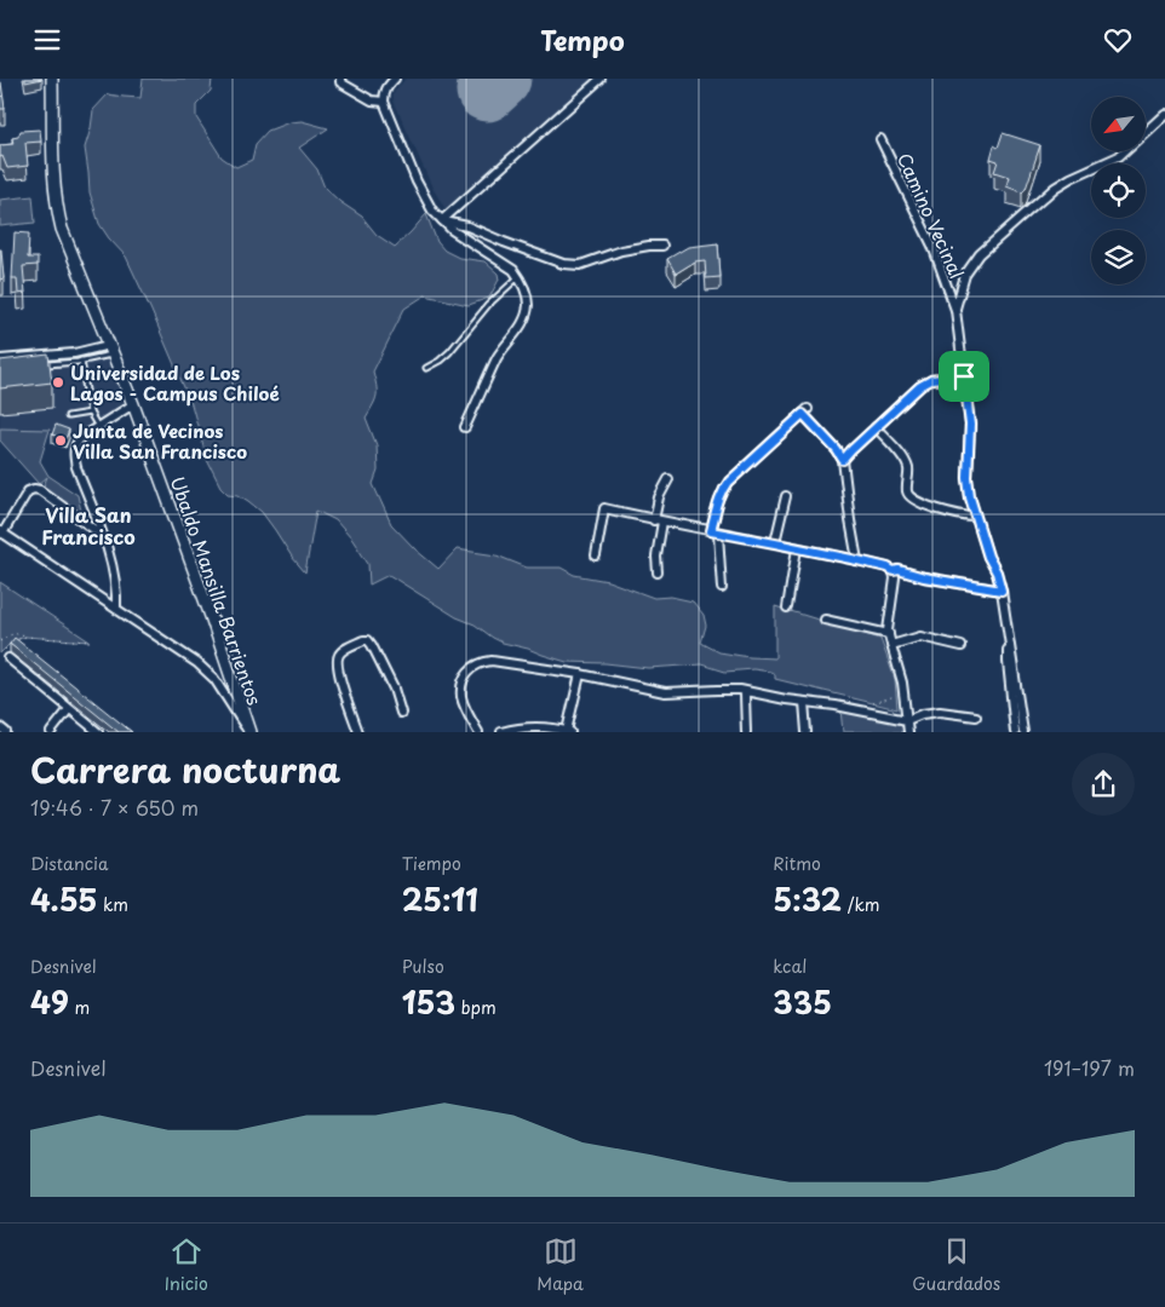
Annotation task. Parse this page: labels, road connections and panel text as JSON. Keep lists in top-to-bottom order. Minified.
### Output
{"streets":{"street":["Camino Vecinal","Ubaldo Mansilla Barrientos"]},"districts":["Villa San Francisco"],"places":["Universidad de Los Lagos - Campus Chiloé","Junta de Vecinos Villa San Francisco"],"north":"bottom left","page":{"header":"Tempo","heading":["Carrera nocturna","19:46 · 7 × 650 m"],"stats":[["Distancia","4.55 km"],["Tiempo","25:11"],["Ritmo","5:32 /km"],["Desnivel","49 m"],["Pulso","153 bpm"],["kcal","335"]],"chart":["Desnivel","191–197 m"],"tabs":["Inicio","Mapa","Guardados"]}}
